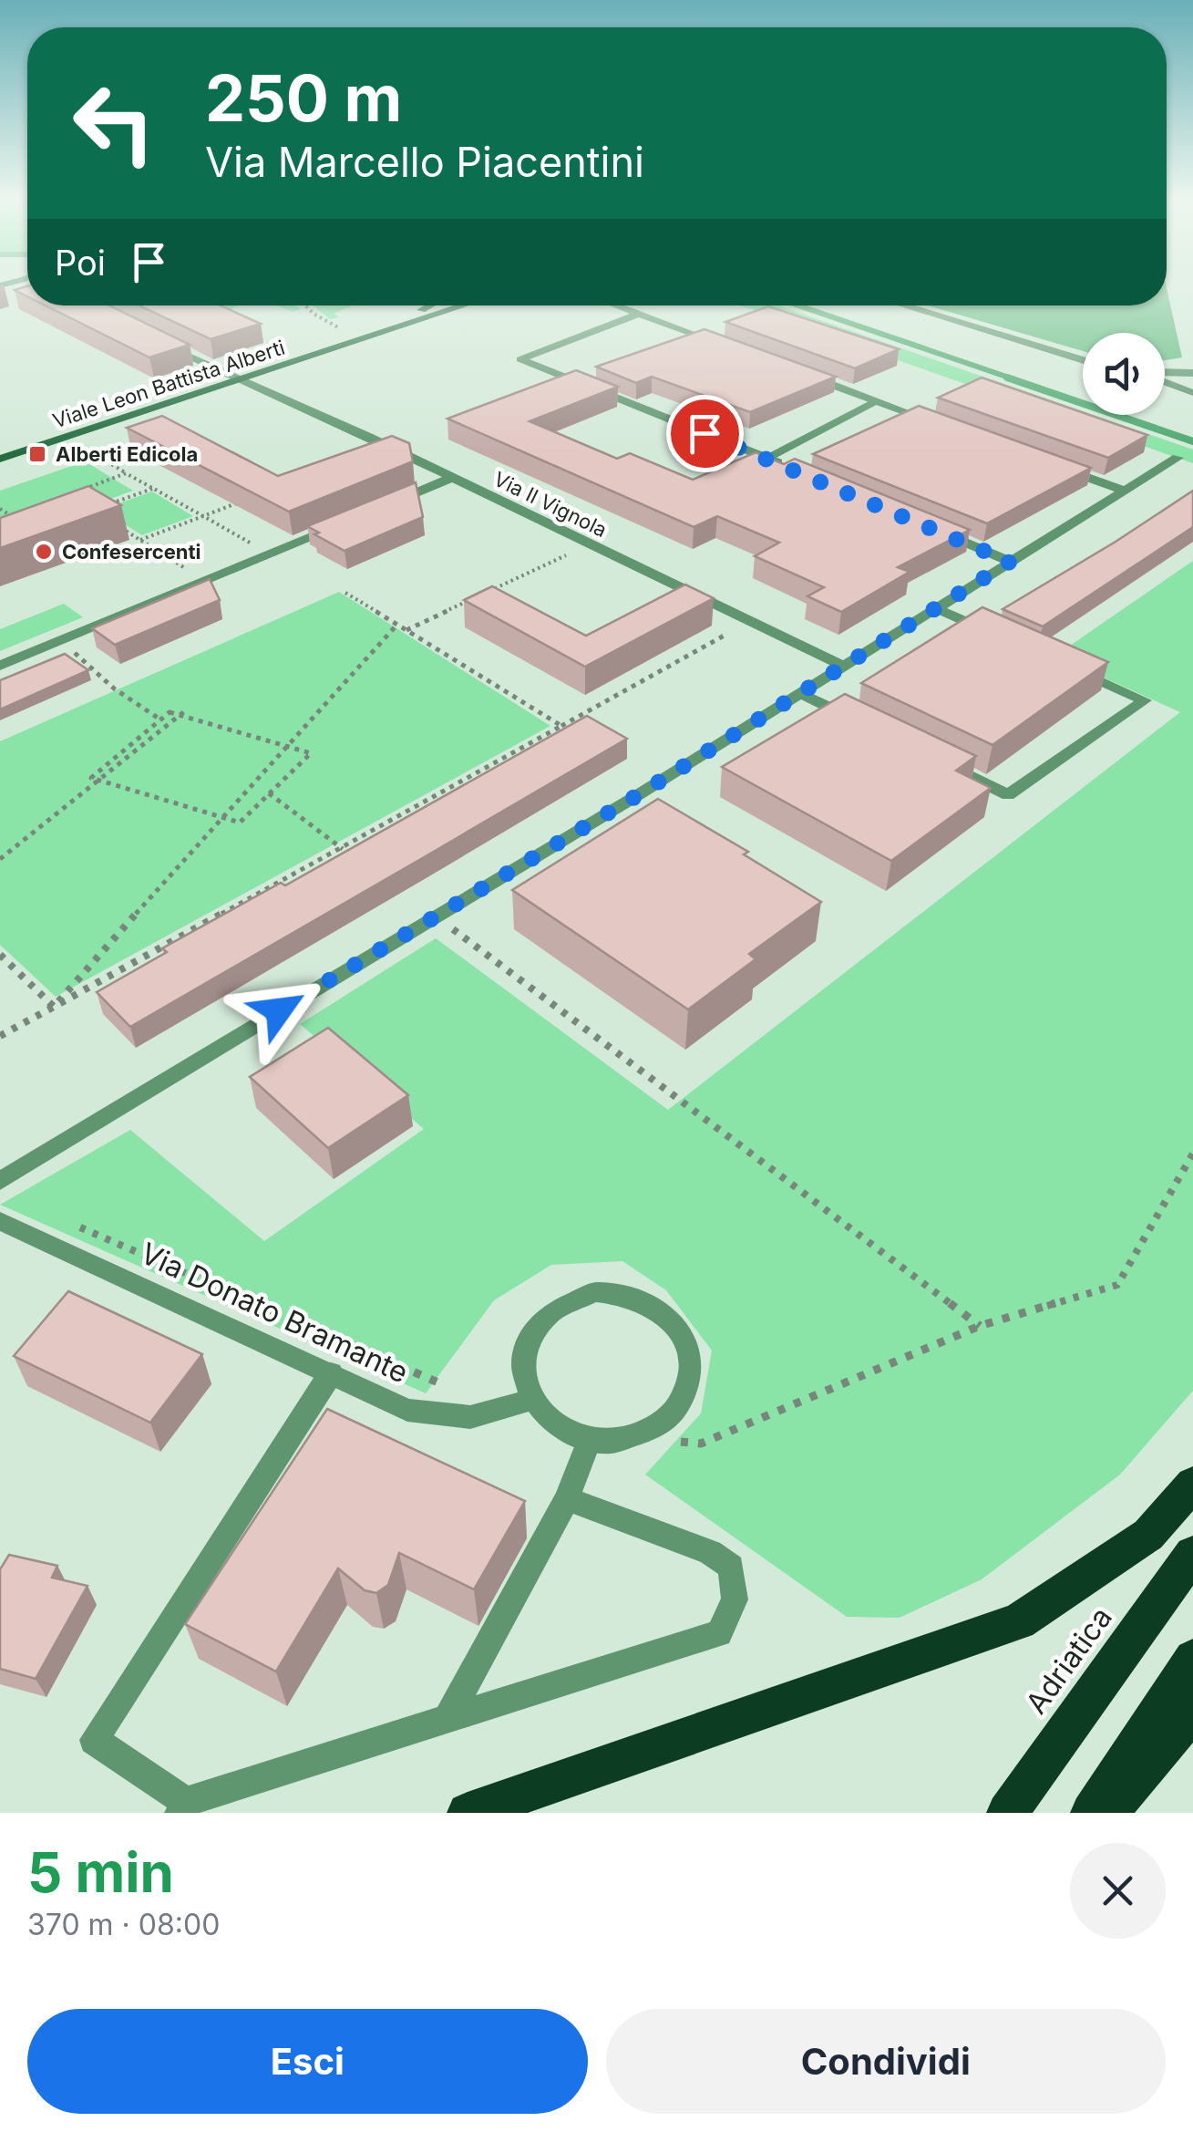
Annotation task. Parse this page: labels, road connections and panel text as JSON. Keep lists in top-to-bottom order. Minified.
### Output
{"streets":{"highway":["Adriatica"],"main road":["Viale Leon Battista Alberti"],"street":["Via Il Vignola","Via Donato Bramante"]},"crossings":[["Viale Leon Battista Alberti","Via Il Vignola"]],"places":{"transit":["Alberti Edicola"],"other":["Confesercenti"]},"page":{"turn":["250 m","Via Marcello Piacentini"],"then":"Poi","heading":["5 min","370 m · 08:00"],"buttons":["Esci","Condividi"]}}
